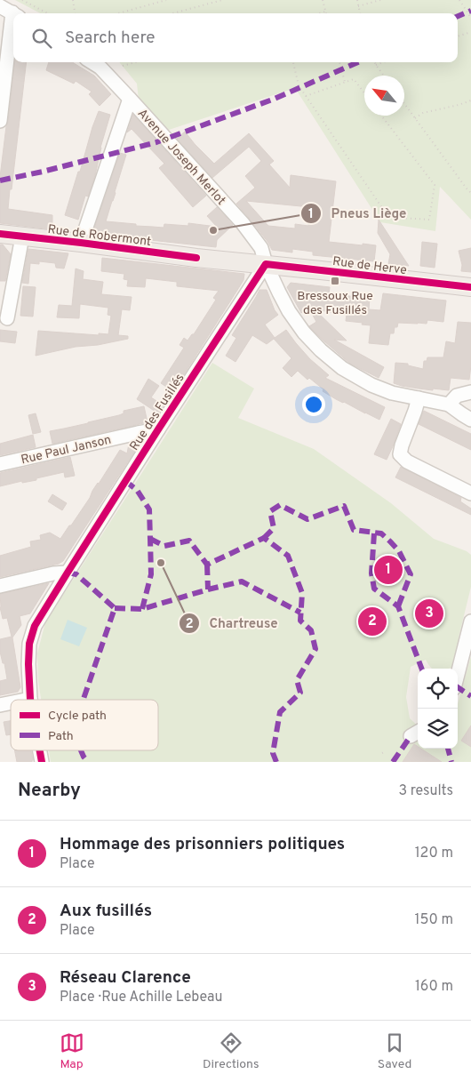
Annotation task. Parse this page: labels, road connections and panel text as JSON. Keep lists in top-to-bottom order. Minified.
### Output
{"streets":{"main road":["Rue de Robermont","Rue de Herve"],"street":["Avenue Joseph Merlot","Rue des Fusillés","Rue Paul Janson"]},"crossings":[["Avenue Joseph Merlot","Rue de Robermont"],["Avenue Joseph Merlot","Rue de Herve"],["Avenue Joseph Merlot","Rue des Fusillés"],["Rue de Robermont","Rue de Herve"],["Rue de Robermont","Rue des Fusillés"],["Rue de Herve","Rue des Fusillés"],["Rue des Fusillés","Rue Paul Janson"]],"places":{"other":["Pneus Liège","Chartreuse"],"transit":["Bressoux Rue des Fusillés"]},"legend":["Cycle path","Path"],"north":"top left","page":{"search":"Search here","pins":["1","3","2"],"heading":["Nearby","3 results"],"list":[{"mark":"1","name":"Hommage des prisonniers politiques","note":"Place","value":"120 m"},{"mark":"2","name":"Aux fusillés","note":"Place","value":"150 m"},{"mark":"3","name":"Réseau Clarence","note":"Place · Rue Achille Lebeau","value":"160 m"}],"nav":["Map","Directions","Saved"]}}
